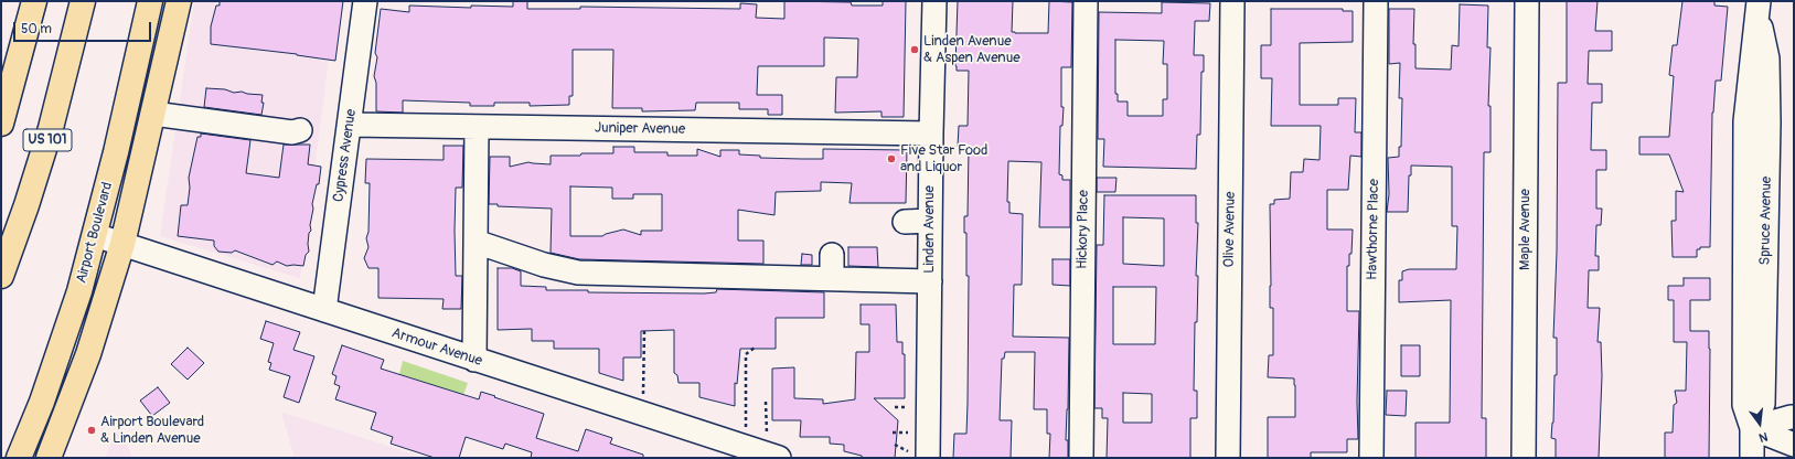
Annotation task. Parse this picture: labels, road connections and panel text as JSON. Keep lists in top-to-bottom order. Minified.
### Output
{"streets":{"main road":["US 101","Airport Boulevard"],"street":["Juniper Avenue","Cypress Avenue","Spruce Avenue","Linden Avenue","Hickory Place","Olive Avenue","Hawthorne Place","Maple Avenue","Armour Avenue"]},"crossings":[["Juniper Avenue","Cypress Avenue"],["Juniper Avenue","Linden Avenue"],["Cypress Avenue","Armour Avenue"],["Airport Boulevard","Armour Avenue"]],"places":["Linden Avenue & Aspen Avenue","Five Star Food and Liquor","Airport Boulevard & Linden Avenue"],"scale_bar":"50 m","north":"bottom"}
